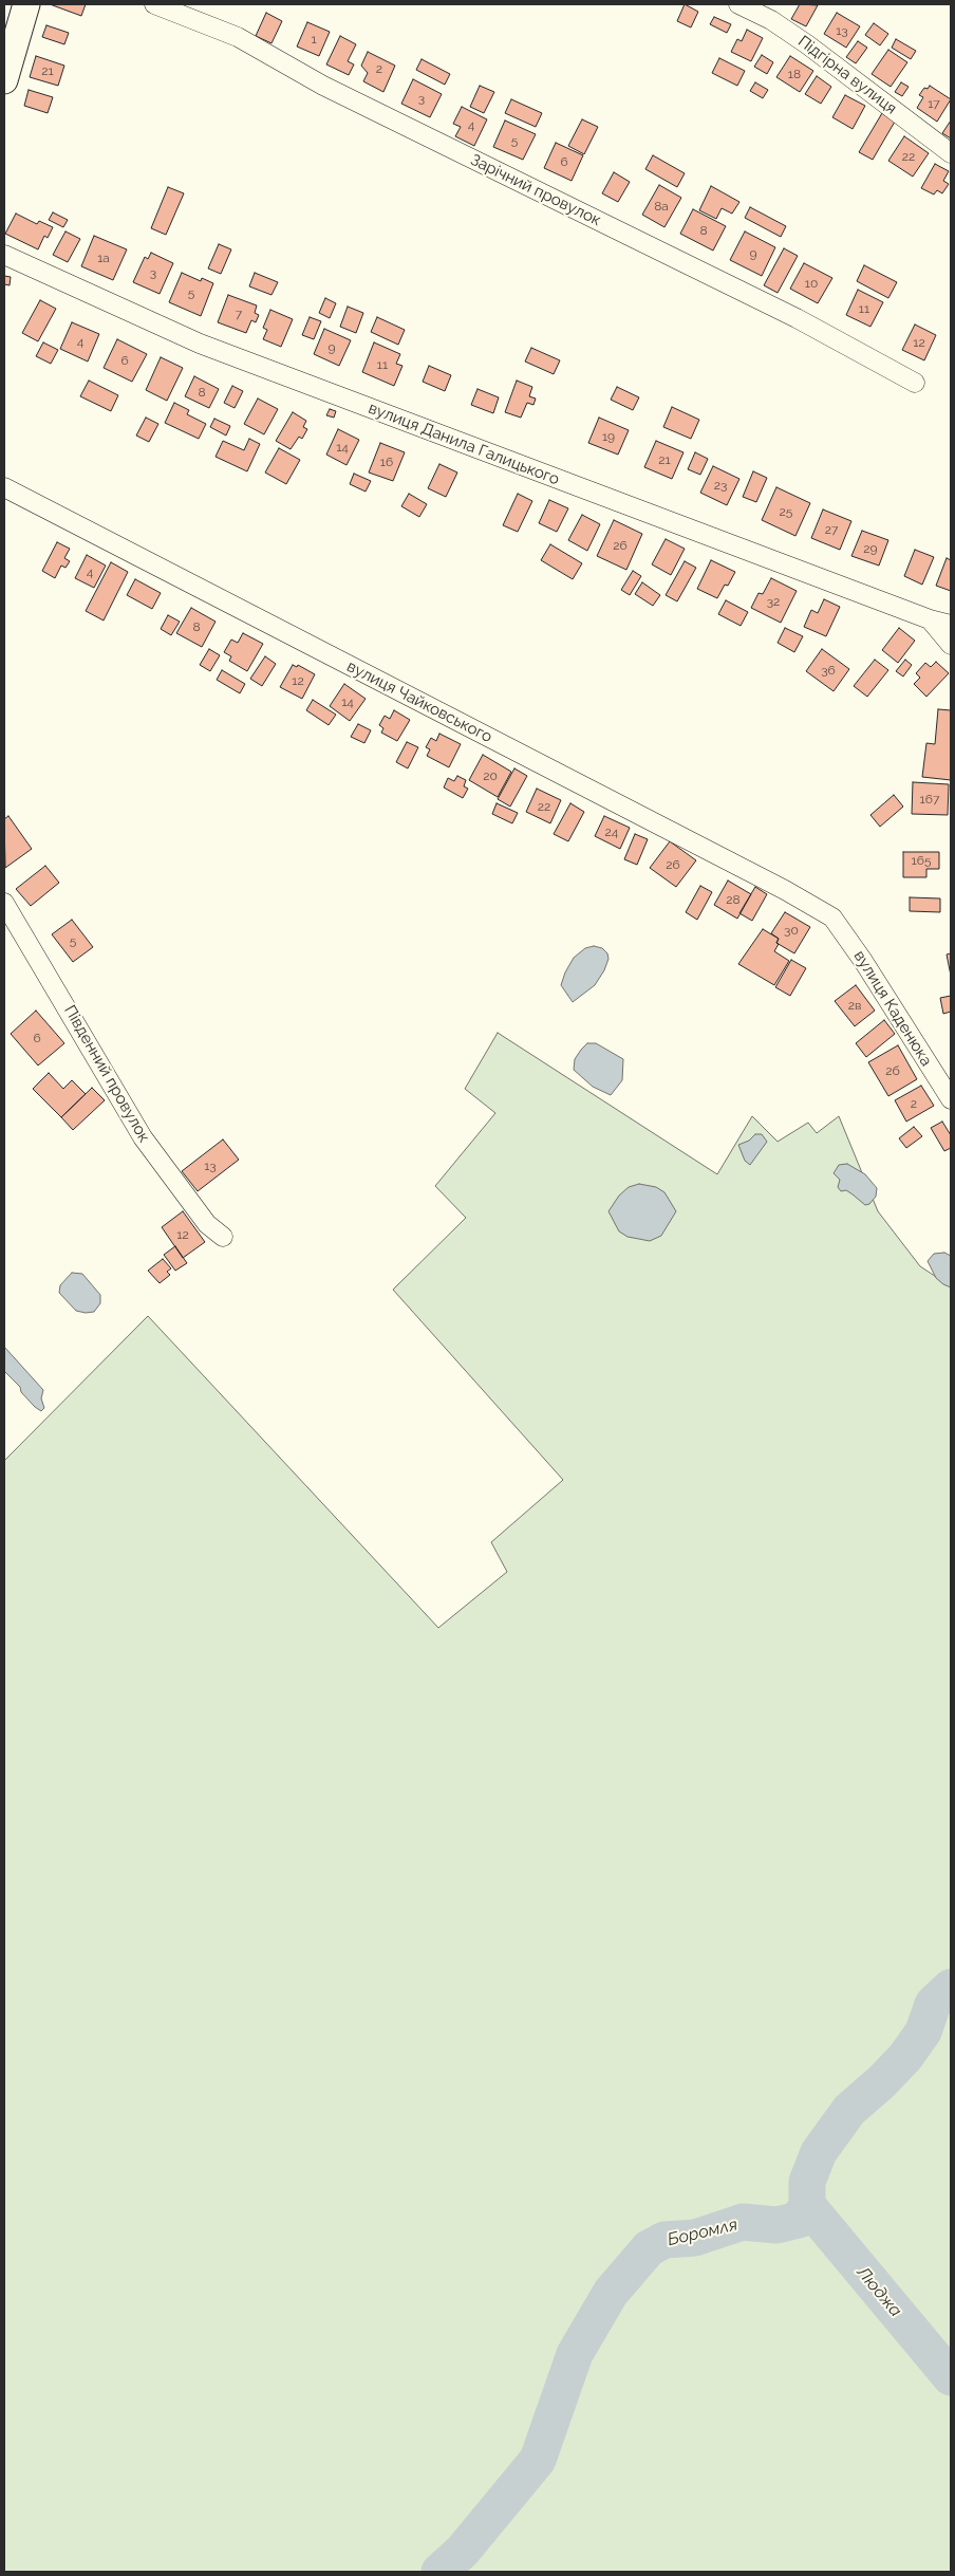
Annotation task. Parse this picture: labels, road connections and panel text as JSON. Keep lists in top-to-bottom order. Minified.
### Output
{"streets":{"street":["Підгірна вулиця","Зарічний провулок","вулиця Данила Галицького","вулиця Чайковського","вулиця Каденюка","Південний провулок"]},"crossings":[["вулиця Чайковського","вулиця Каденюка"]],"water":["Боромля","Люджа"],"house_numbers":["13","1","2","21","18","3","17","4","5","22","6","8а","8","9","1а","3","10","5","11","7","4","12","9","6","11","8","19","14","21","16","23","25","27","26","29","4","32","8","36","12","14","20","167","22","24","165","26","28","30","5","2в","6","2б","2","13","12"]}
